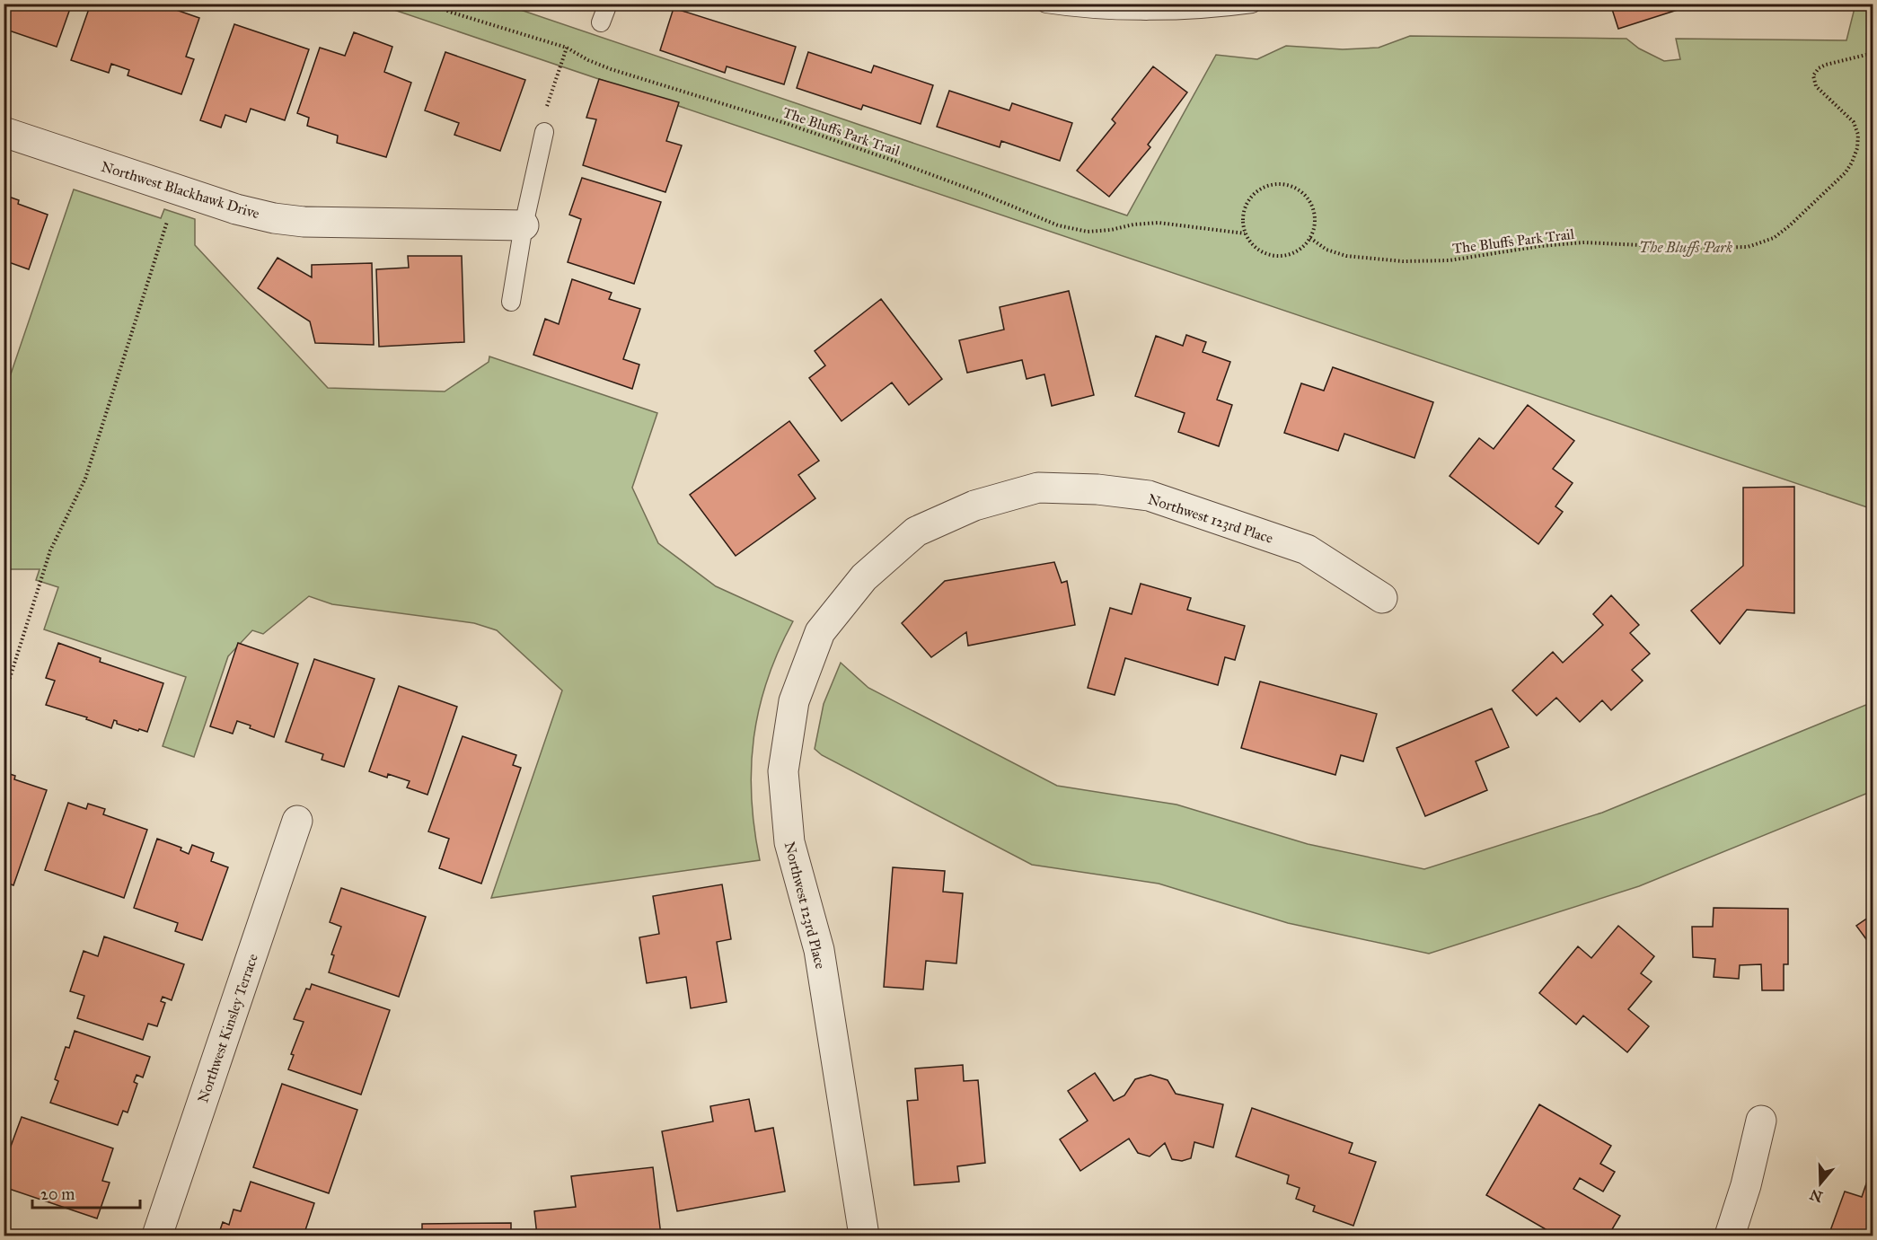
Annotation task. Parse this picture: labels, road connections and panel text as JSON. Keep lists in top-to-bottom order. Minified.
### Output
{"streets":{"street":["Northwest Blackhawk Drive","Northwest 123rd Place","Northwest Kinsley Terrace"],"path":["The Bluffs Park Trail"]},"parks":["The Bluffs Park"],"scale_bar":"20 m","north":"bottom"}
